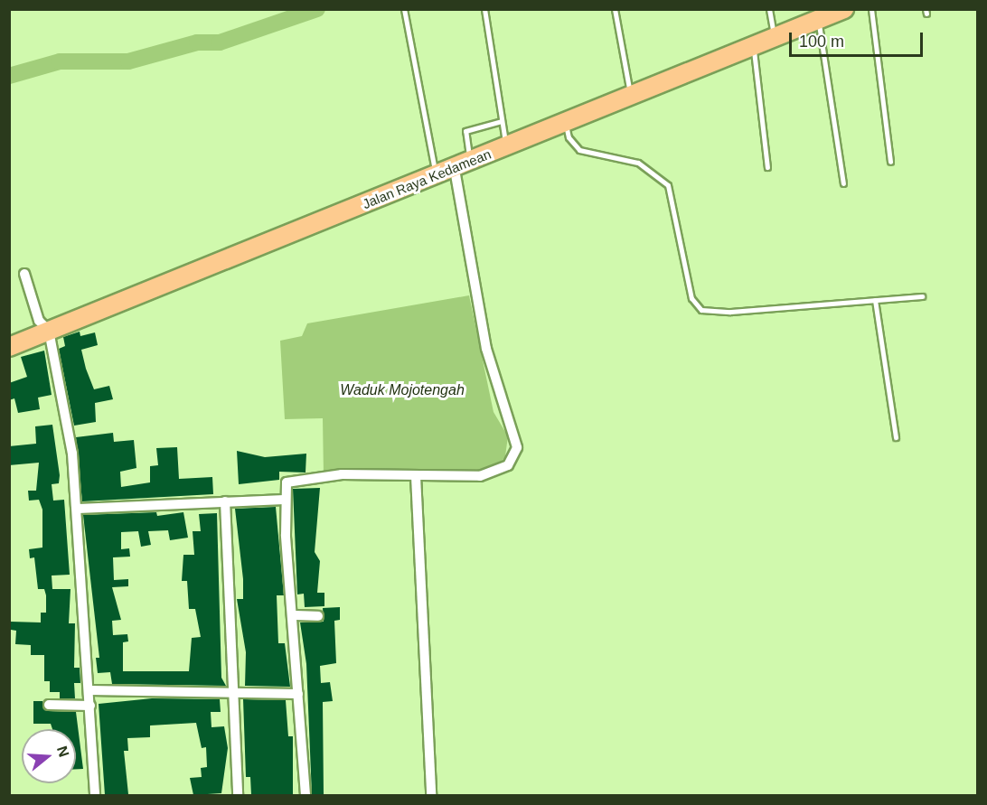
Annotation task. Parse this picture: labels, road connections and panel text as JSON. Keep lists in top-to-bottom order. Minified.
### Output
{"streets":{"highway":["Jalan Raya Kedamean"]},"water":["Waduk Mojotengah"],"scale_bar":"100 m","north":"right"}
